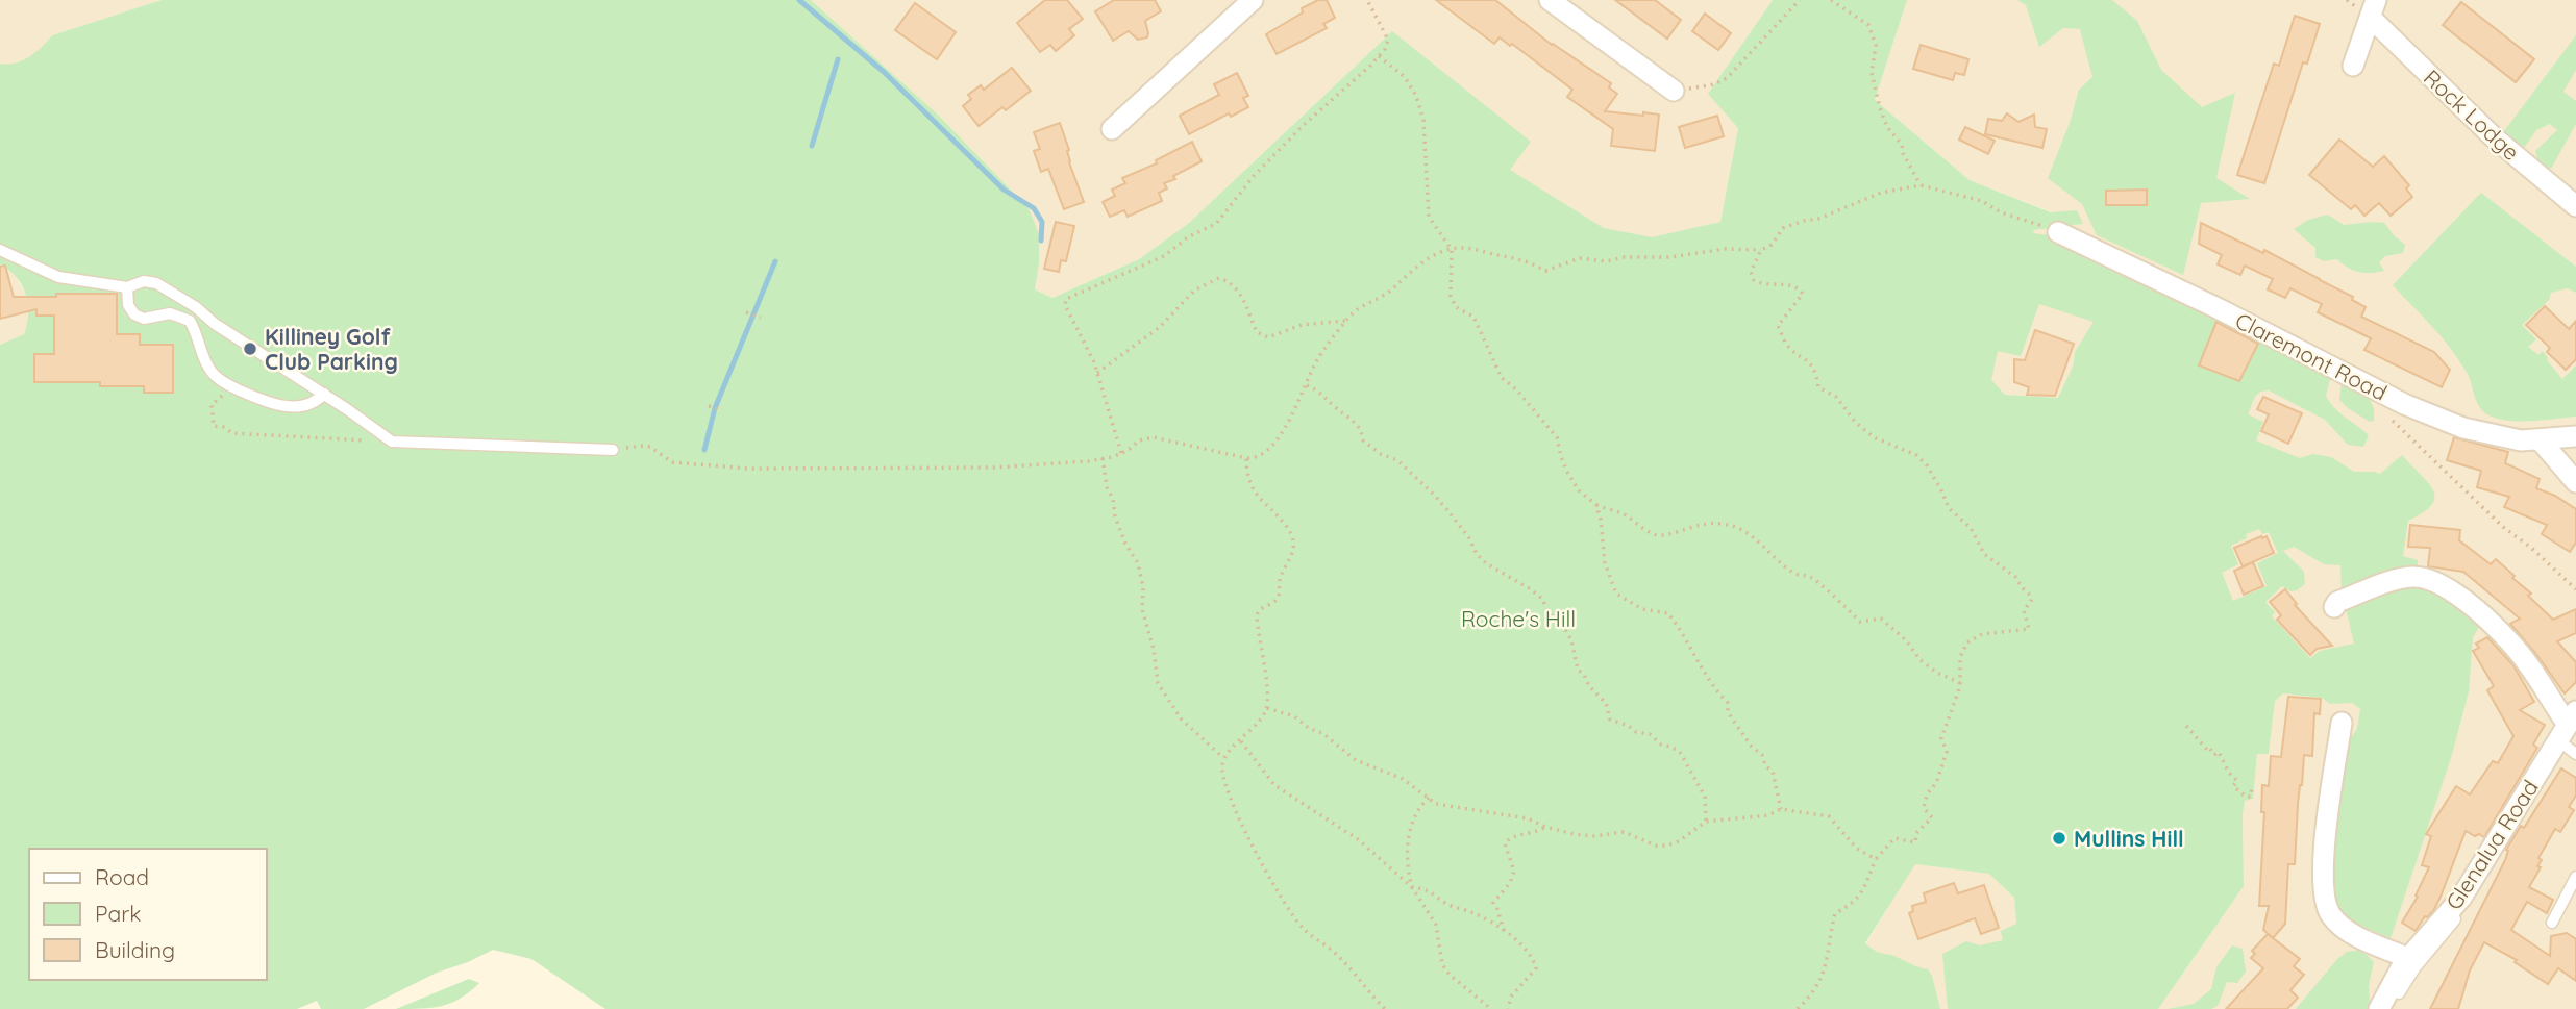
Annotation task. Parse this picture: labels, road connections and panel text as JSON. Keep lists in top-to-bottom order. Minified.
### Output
{"streets":{"street":["Rock Lodge","Claremont Road","Glenalua Road"]},"parks":["Roche's Hill"],"places":["Killiney Golf Club Parking","Mullins Hill"],"legend":["Road","Park","Building"]}
